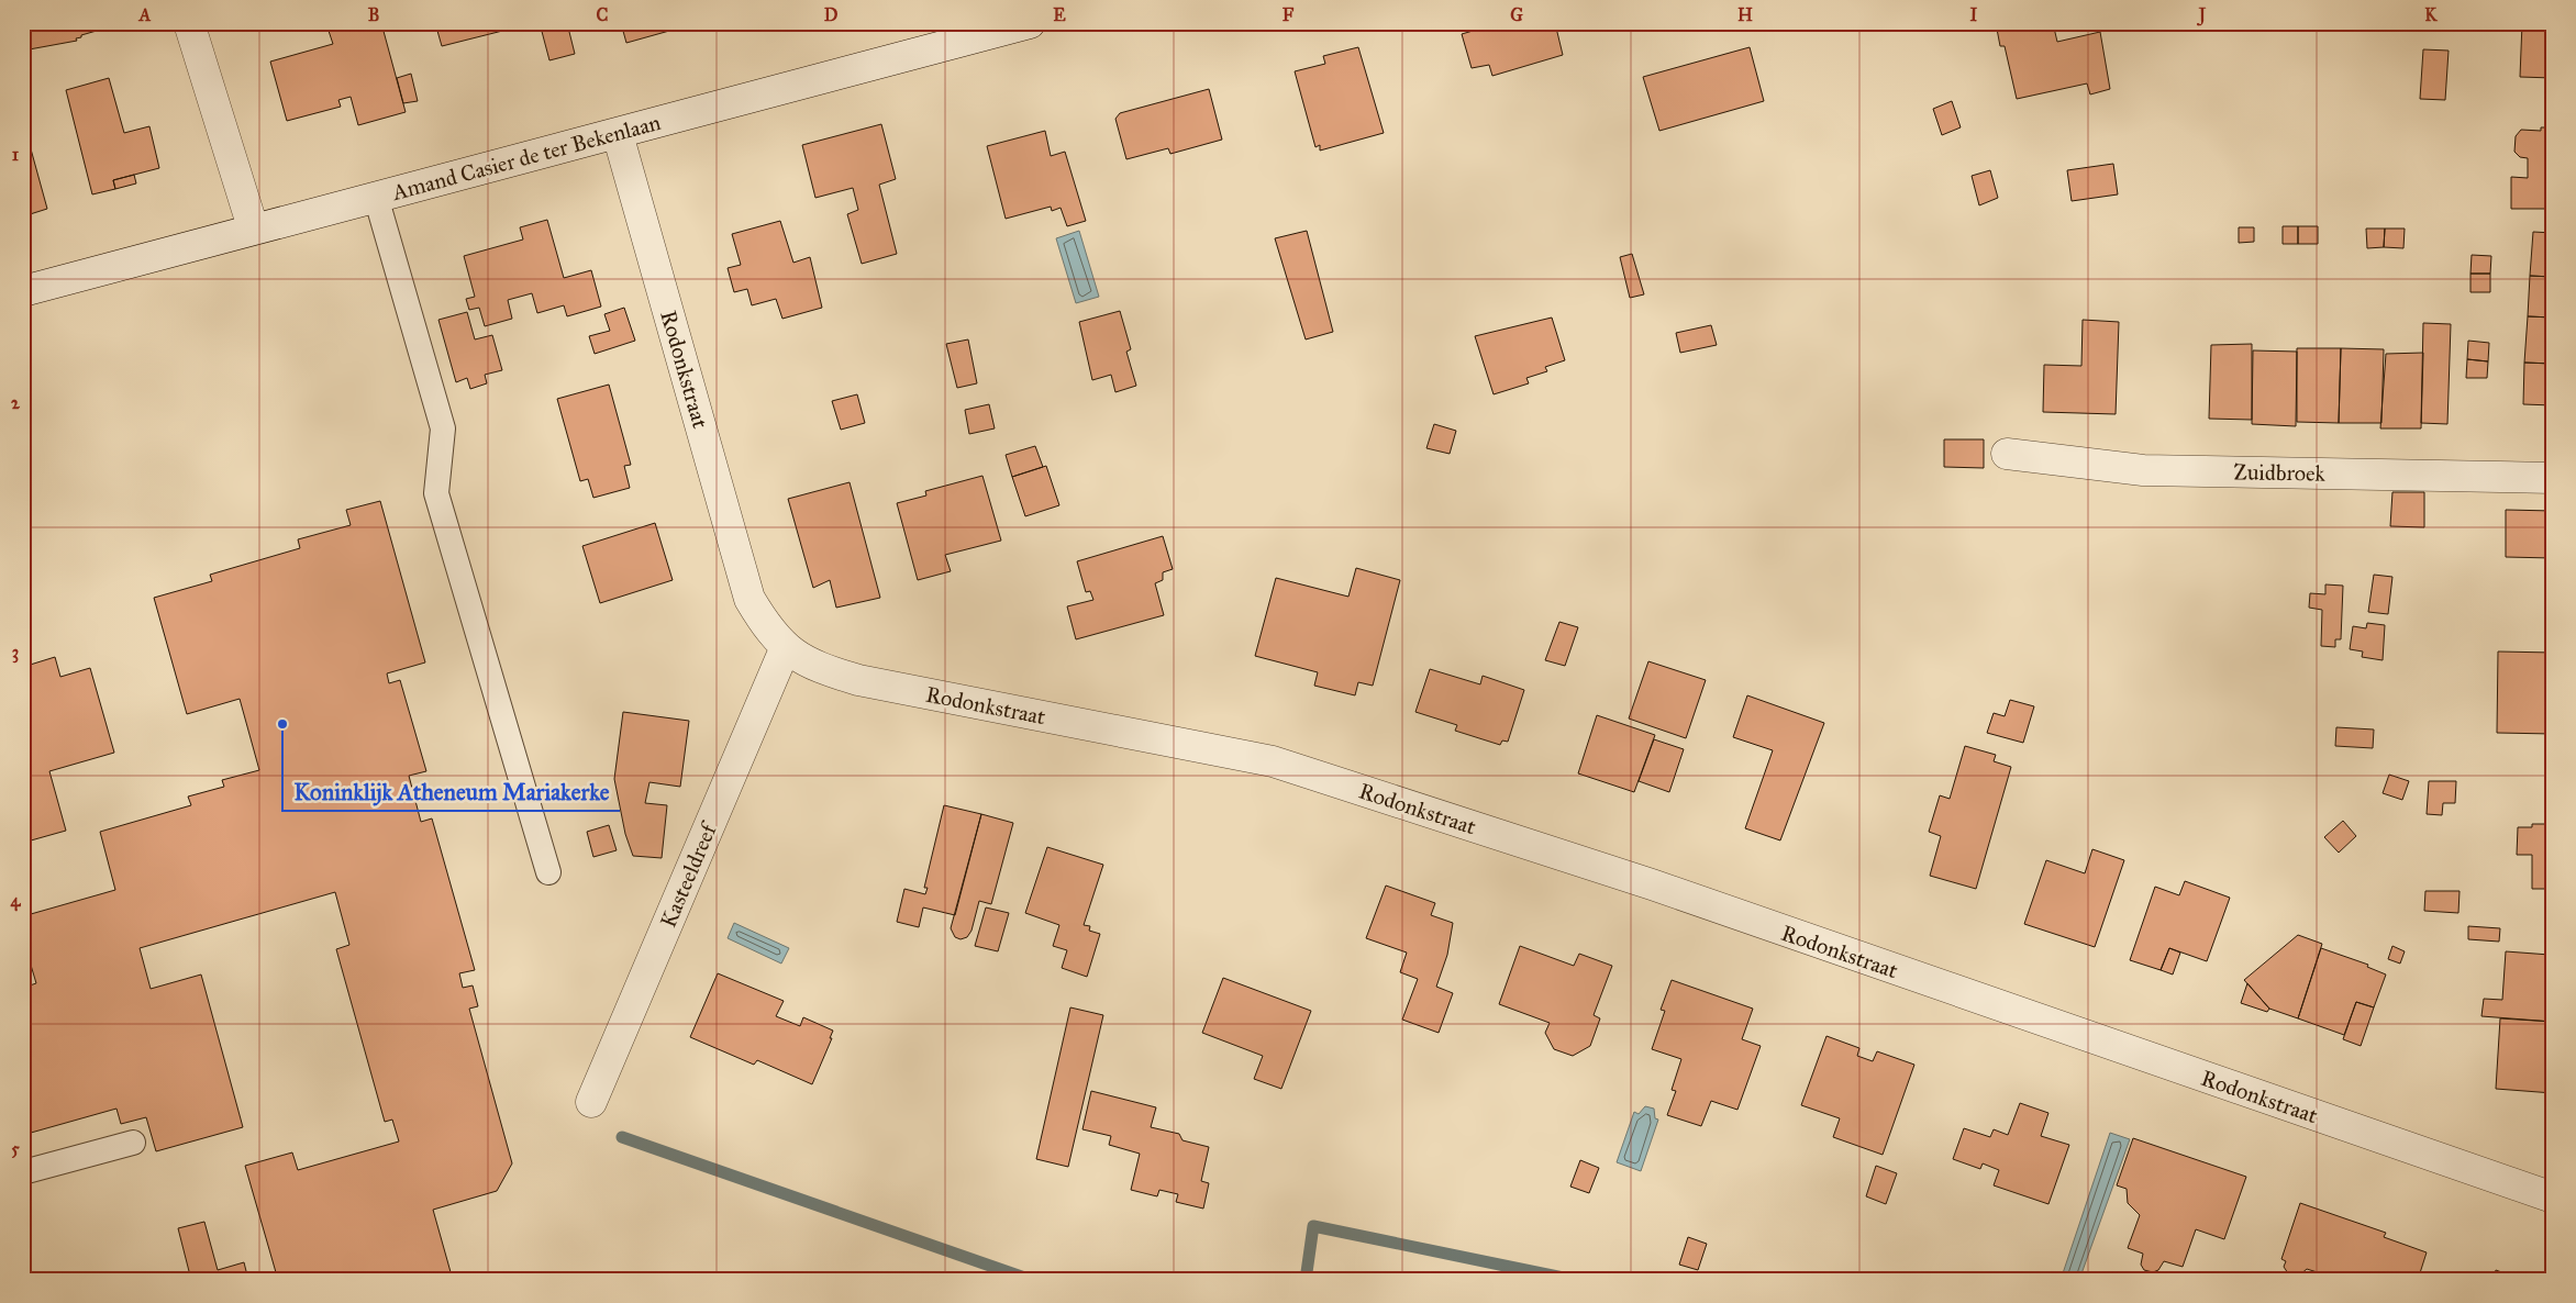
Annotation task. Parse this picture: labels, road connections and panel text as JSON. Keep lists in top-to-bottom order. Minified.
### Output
{"streets":{"street":["Amand Casier de ter Bekenlaan","Rodonkstraat","Zuidbroek","Kasteeldreef"]},"crossings":[["Amand Casier de ter Bekenlaan","Rodonkstraat"],["Rodonkstraat","Kasteeldreef"]],"places":["Koninklijk Atheneum Mariakerke"],"grid":{"columns":["A","B","C","D","E","F","G","H","I","J","K"],"rows":["1","2","3","4","5"]}}
